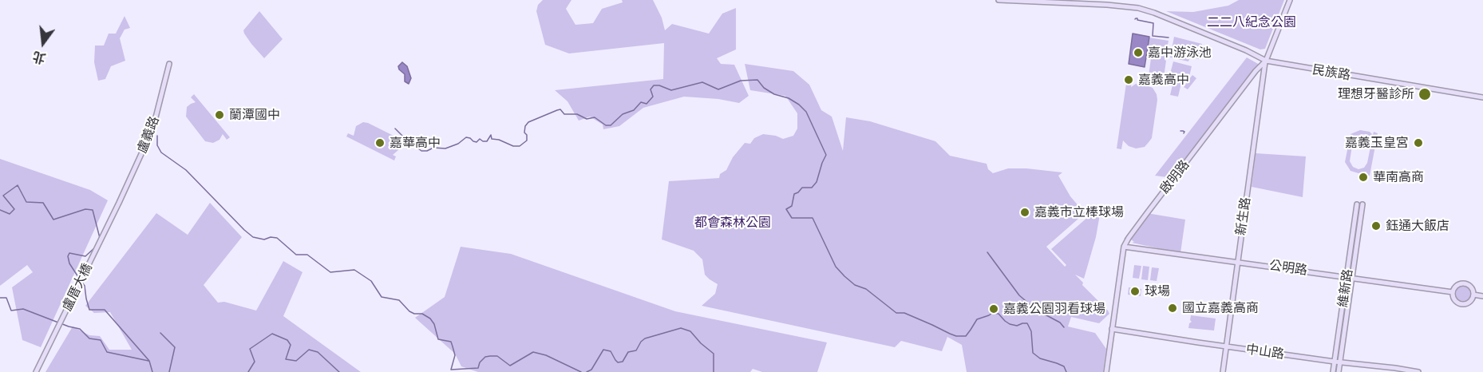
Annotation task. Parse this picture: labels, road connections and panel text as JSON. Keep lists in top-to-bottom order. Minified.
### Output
{"streets":{"street":["民族路","盧義路","啟明路","新生路","公明路","盧厝大橋","維新路","中山路"]},"crossings":[["民族路","啟明路"],["民族路","新生路"],["盧義路","盧厝大橋"],["啟明路","新生路"],["啟明路","公明路"],["啟明路","中山路"],["新生路","公明路"],["新生路","中山路"],["公明路","維新路"],["維新路","中山路"]],"parks":["二二八紀念公園","都會森林公園"],"places":["嘉中游泳池","嘉義高中","理想牙醫診所","蘭潭國中","嘉華高中","嘉義玉皇宮","華南高商","嘉義市立棒球場","鈺通大飯店","球場","國立嘉義高商","嘉義公園羽看球場"],"north":"bottom"}
